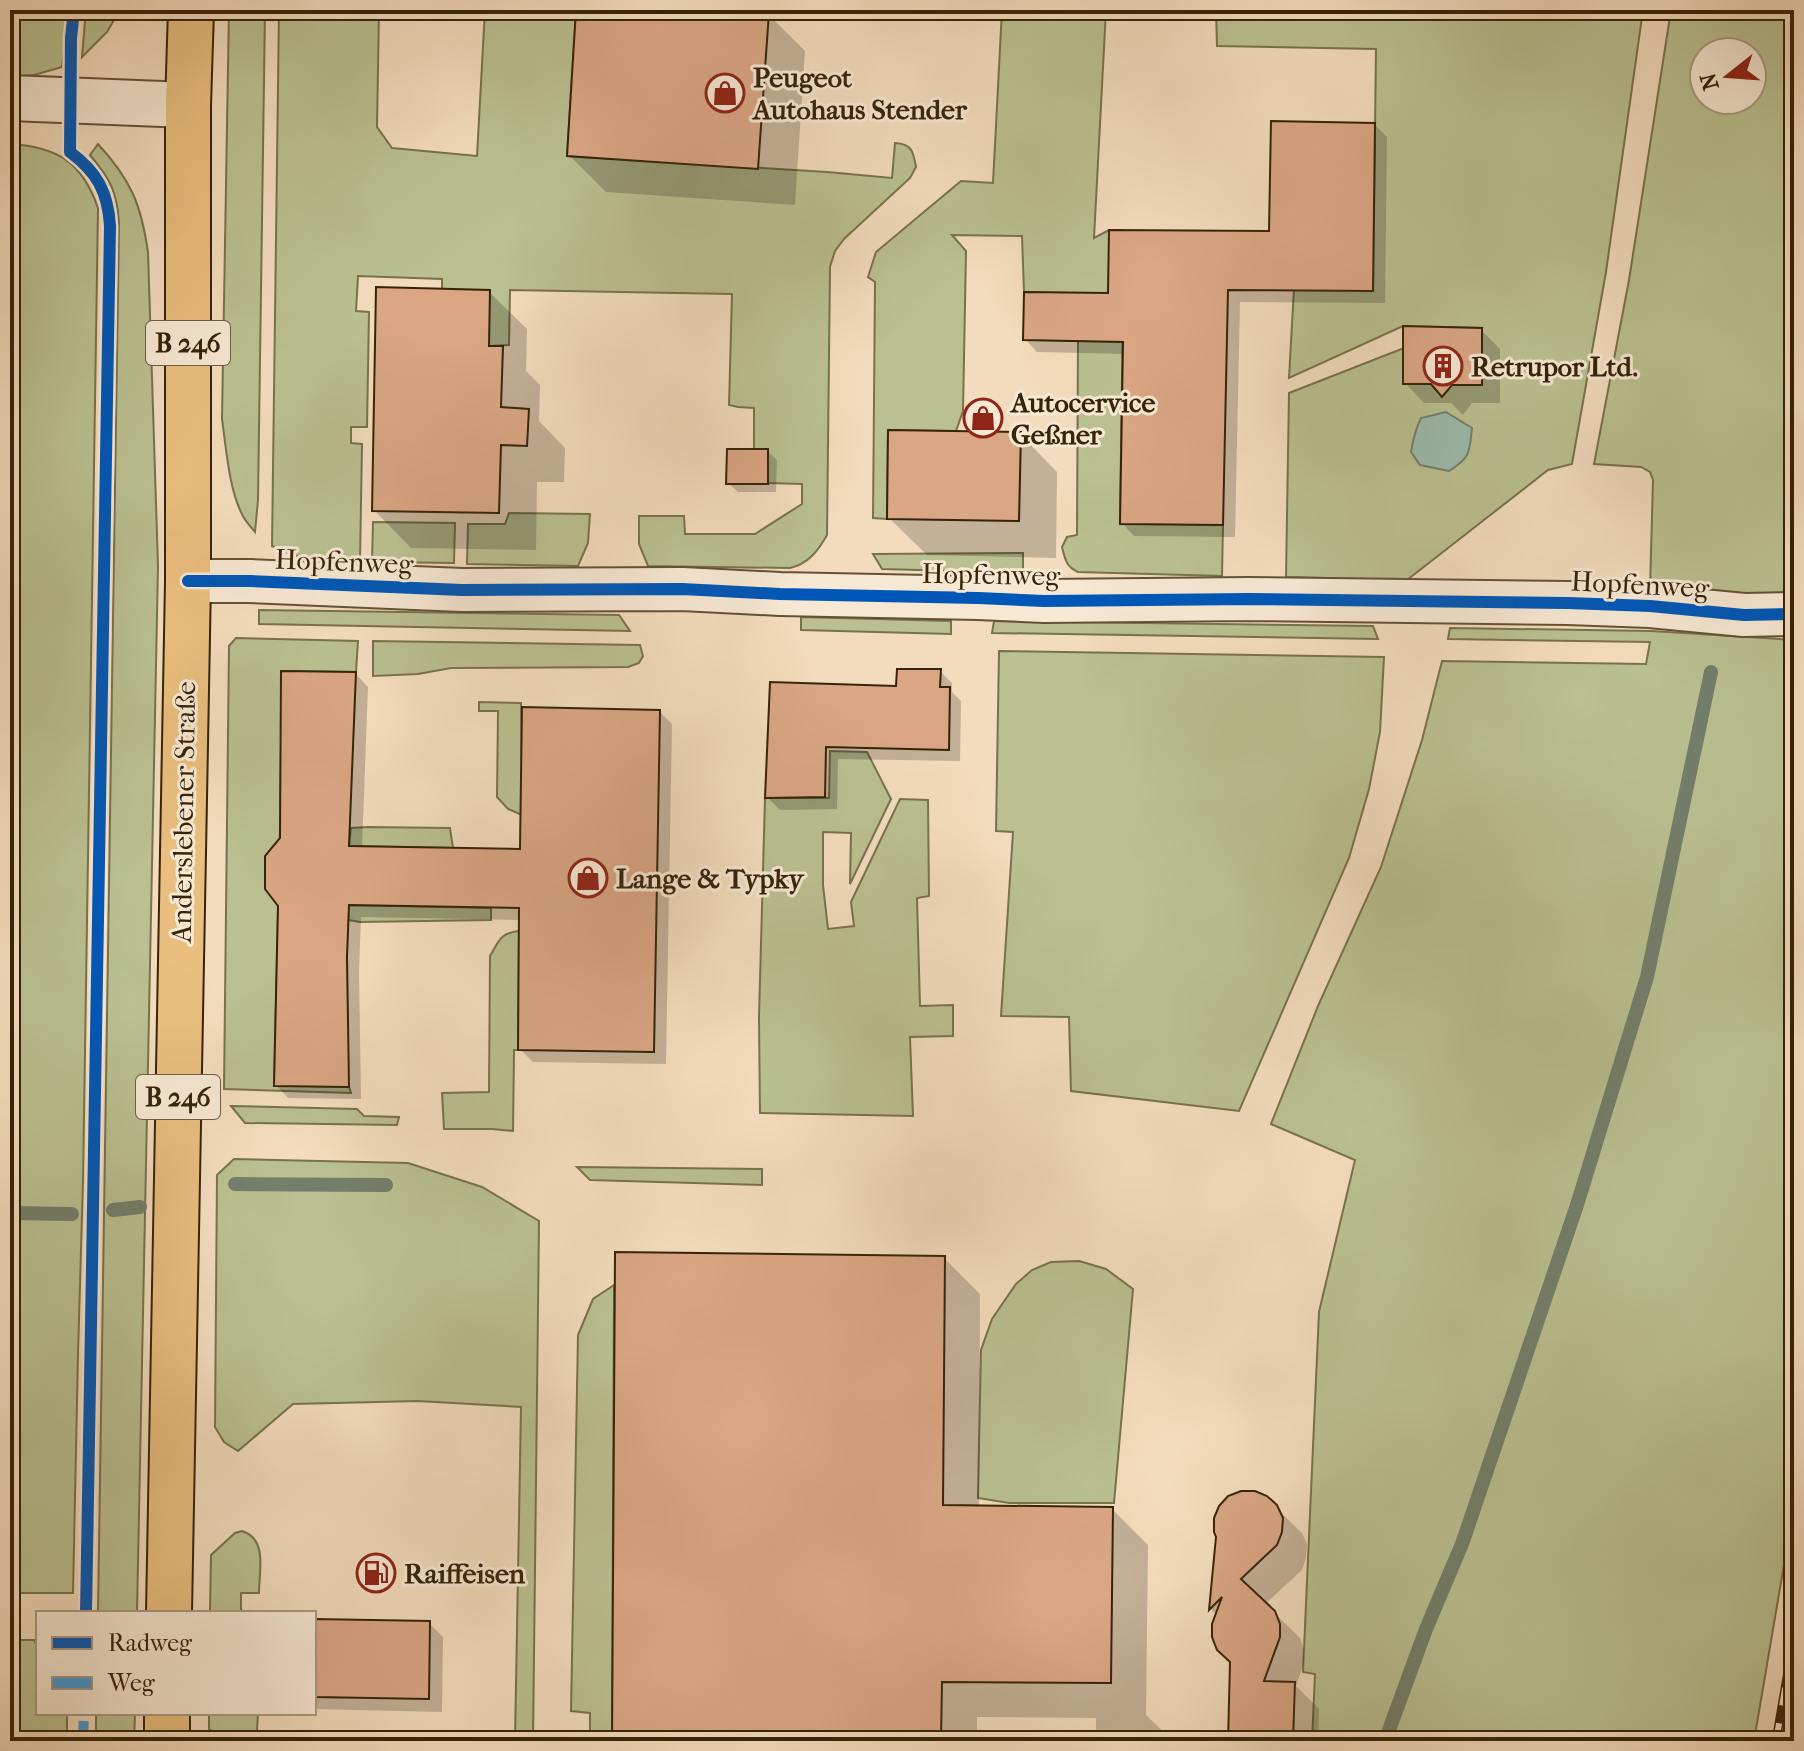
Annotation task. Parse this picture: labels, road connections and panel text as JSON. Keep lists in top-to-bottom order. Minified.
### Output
{"streets":{"main road":["B 246","Anderslebener Straße"],"street":["Hopfenweg"]},"crossings":[["Hopfenweg","Anderslebener Straße"]],"places":{"shop":["Peugeot Autohaus Stender","Autocervice Geßner","Lange & Typky"],"building":["Retrupor Ltd."],"fuel station":["Raiffeisen"]},"legend":["Radweg","Weg"],"north":"left"}
